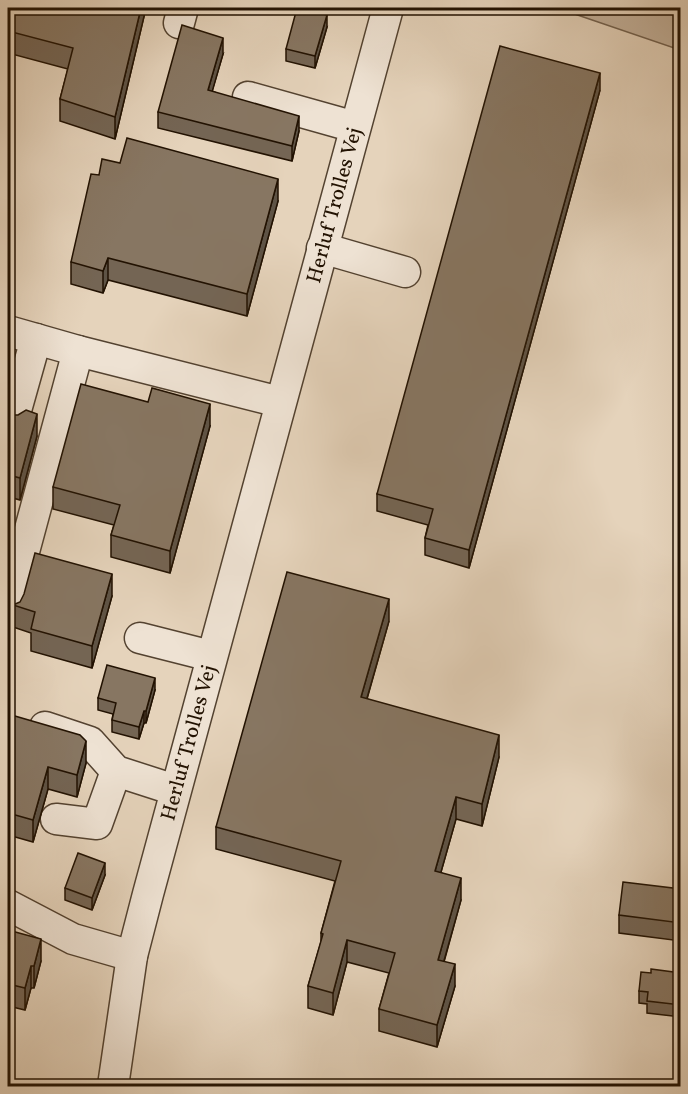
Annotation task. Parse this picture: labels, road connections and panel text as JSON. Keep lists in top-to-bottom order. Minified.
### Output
{"streets":{"street":["Herluf Trolles Vej"]}}
